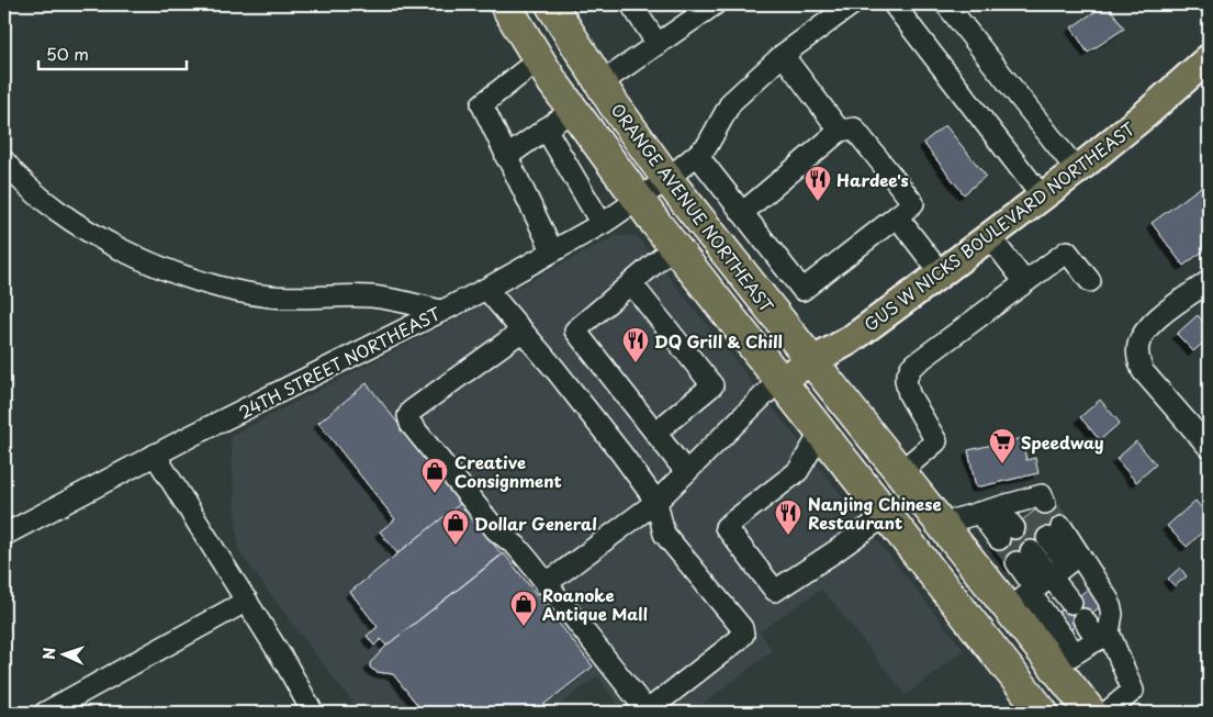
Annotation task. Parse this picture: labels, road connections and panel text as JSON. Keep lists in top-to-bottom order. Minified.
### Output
{"streets":{"highway":["ORANGE AVENUE NORTHEAST"],"main road":["GUS W NICKS BOULEVARD NORTHEAST"],"street":["24TH STREET NORTHEAST"]},"crossings":[["ORANGE AVENUE NORTHEAST","GUS W NICKS BOULEVARD NORTHEAST"],["ORANGE AVENUE NORTHEAST","24TH STREET NORTHEAST"]],"places":{"restaurant":["Hardee's","DQ Grill & Chill","Nanjing Chinese Restaurant"],"supermarket":["Speedway"],"shop":["Creative Consignment","Dollar General","Roanoke Antique Mall"]},"scale_bar":"50 m","north":"left"}
